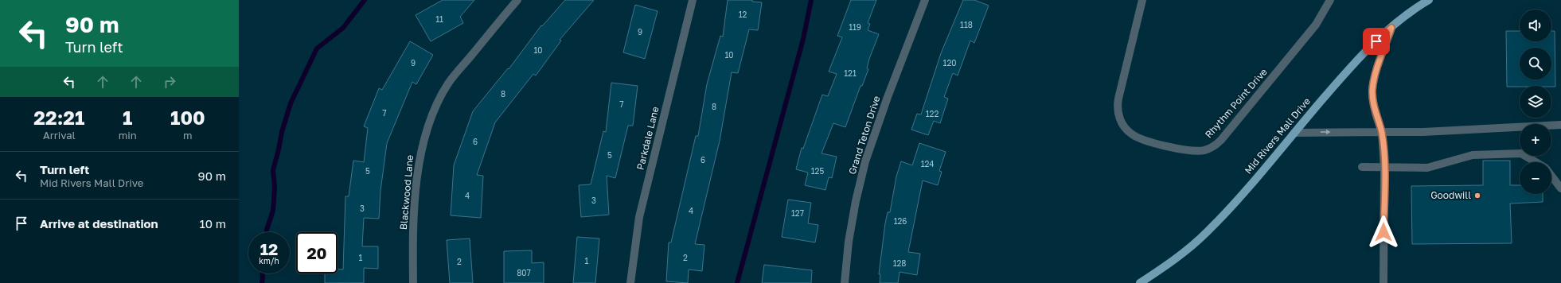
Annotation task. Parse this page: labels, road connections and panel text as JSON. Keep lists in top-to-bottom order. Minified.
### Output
{"streets":{"main road":["Mid Rivers Mall Drive"],"street":["Rhythm Point Drive","Grand Teton Drive","Parkdale Lane","Blackwood Lane"]},"places":["Goodwill"],"house_numbers":["12","11","118","119","9","10","10","9","120","121","8","7","8","7","122","6","5","6","124","5","125","4","3","3","4","127","126","1","2","1","2","128","807"],"page":{"turn":["90 m","Turn left"],"map_buttons":["+","−"],"eta":["22:21","Arrival","1","min","100","m"],"list":[{"name":"Turn left","note":"Mid Rivers Mall Drive","value":"90 m"},{"name":"Arrive at destination","value":"10 m"}],"speed":"12 km/h","limit":"20"}}
